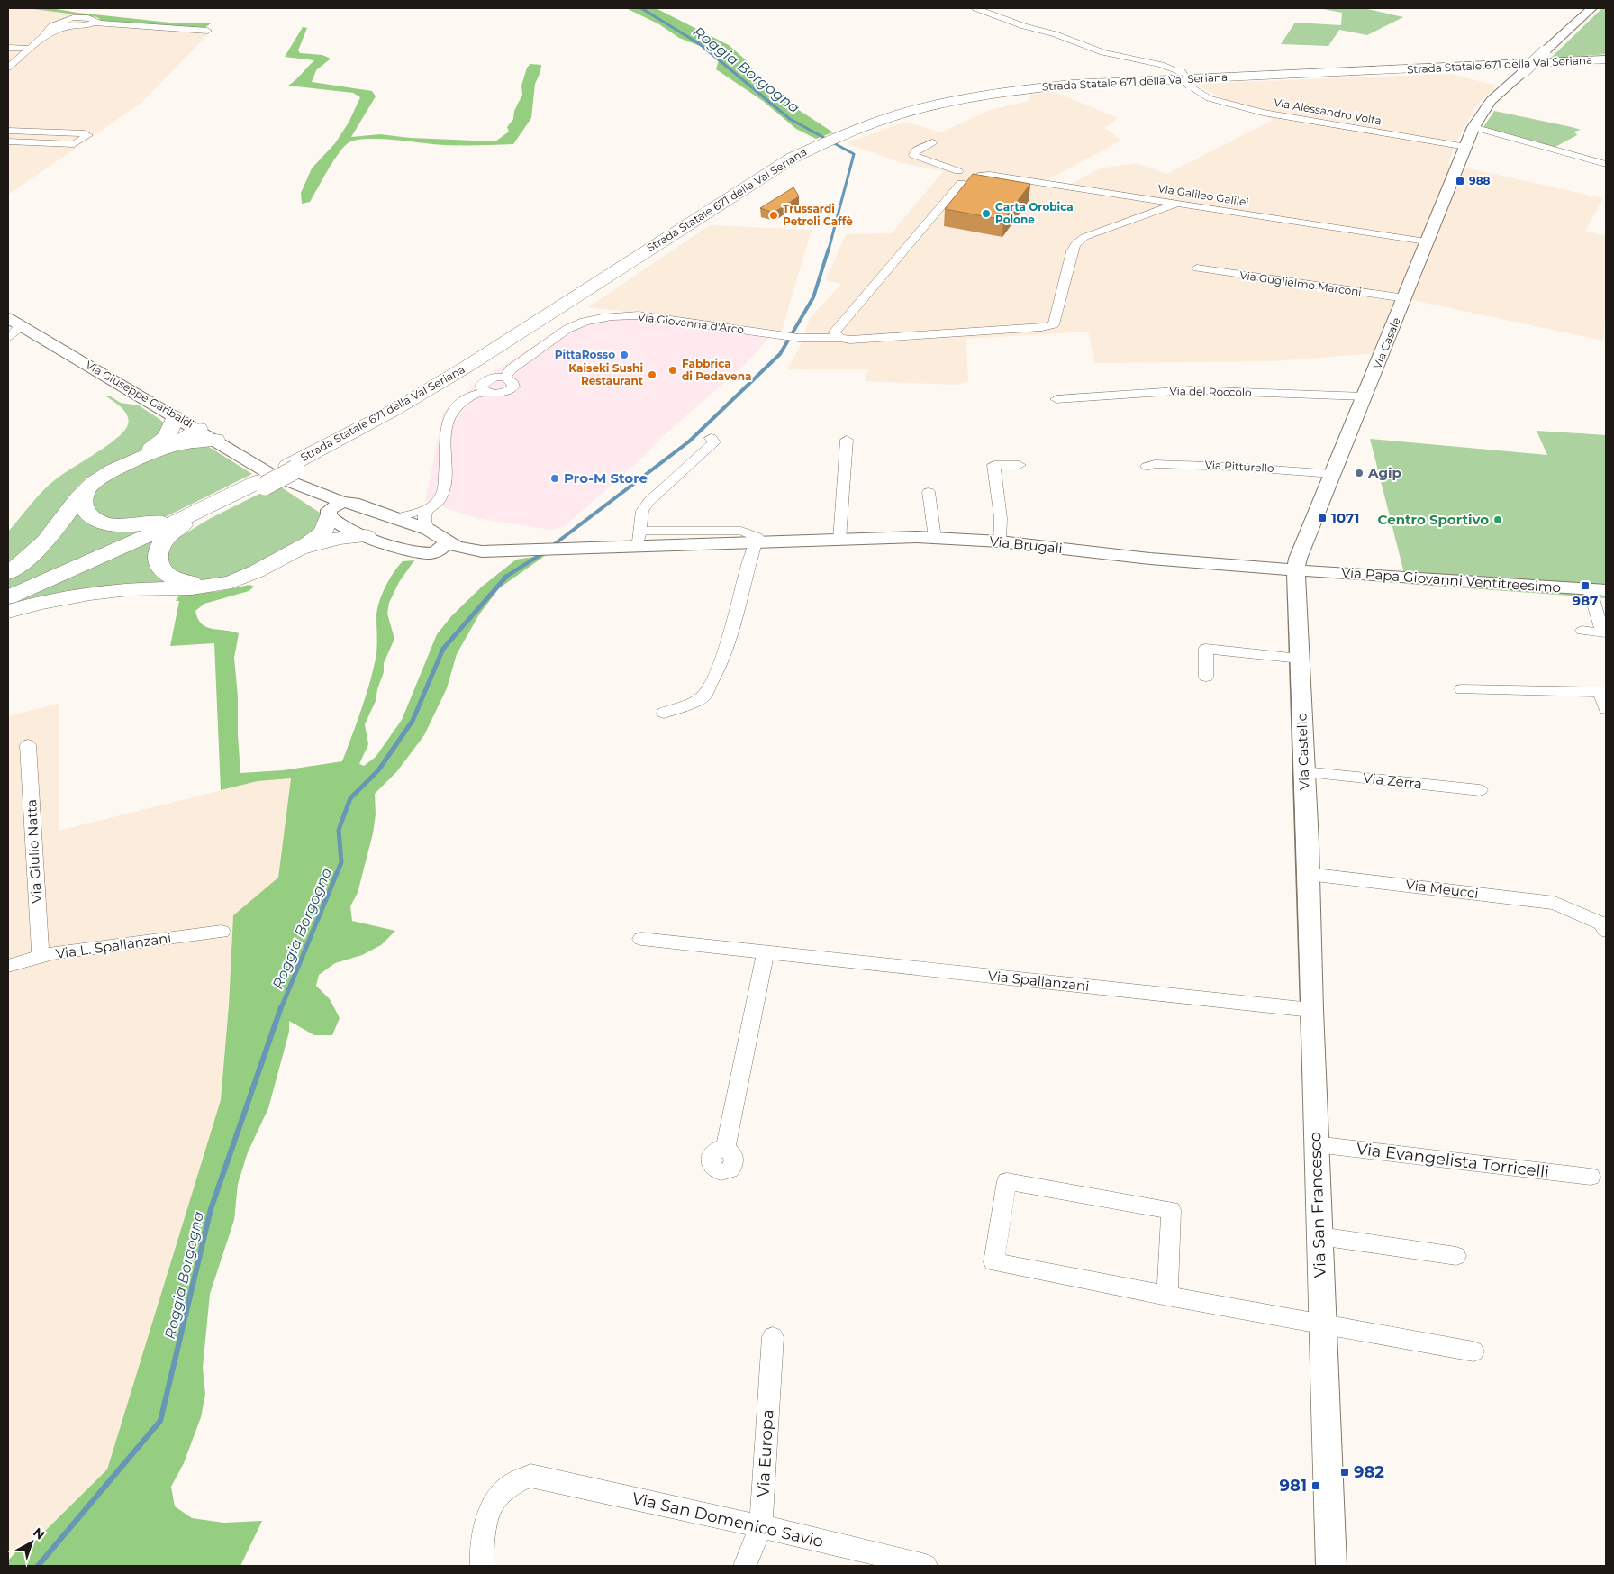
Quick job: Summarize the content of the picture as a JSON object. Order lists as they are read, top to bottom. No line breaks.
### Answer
{"streets":{"highway":["Strada Statale 671 della Val Seriana"],"street":["Via Alessandro Volta","Via Galileo Galilei","Via Guglielmo Marconi","Via Giovanna d'Arco","Via Casale","Via del Roccolo","Via Giuseppe Garibaldi","Via Pitturello","Via Brugali","Via Papa Giovanni Ventitreesimo","Via Castello","Via Zerra","Via Giulio Natta","Via Meucci","Via L. Spallanzani","Via Spallanzani","Via Evangelista Torricelli","Via San Francesco","Via Europa","Via San Domenico Savio"]},"crossings":[["Strada Statale 671 della Val Seriana","Via Giuseppe Garibaldi"],["Via Alessandro Volta","Via Casale"],["Via Galileo Galilei","Via Giovanna d'Arco"],["Via Galileo Galilei","Via Casale"],["Via Guglielmo Marconi","Via Casale"],["Via Casale","Via del Roccolo"],["Via Casale","Via Pitturello"],["Via Casale","Via Brugali"],["Via Casale","Via Papa Giovanni Ventitreesimo"],["Via Casale","Via Castello"],["Via Giuseppe Garibaldi","Via Brugali"],["Via Brugali","Via Papa Giovanni Ventitreesimo"],["Via Brugali","Via Castello"],["Via Papa Giovanni Ventitreesimo","Via Castello"],["Via Castello","Via Zerra"],["Via Castello","Via San Francesco"],["Via Giulio Natta","Via L. Spallanzani"],["Via Meucci","Via San Francesco"],["Via Spallanzani","Via San Francesco"],["Via Evangelista Torricelli","Via San Francesco"],["Via Europa","Via San Domenico Savio"]],"water":["Roggia Borgogna"],"places":{"transit":["988","1071","987","982","981"],"other":["Carta Orobica Polone","Trussardi Petroli Caffè","PittaRosso","Fabbrica di Pedavena","Kaiseki Sushi Restaurant","Agip","Pro-M Store","Centro Sportivo"]},"north":"top right"}
